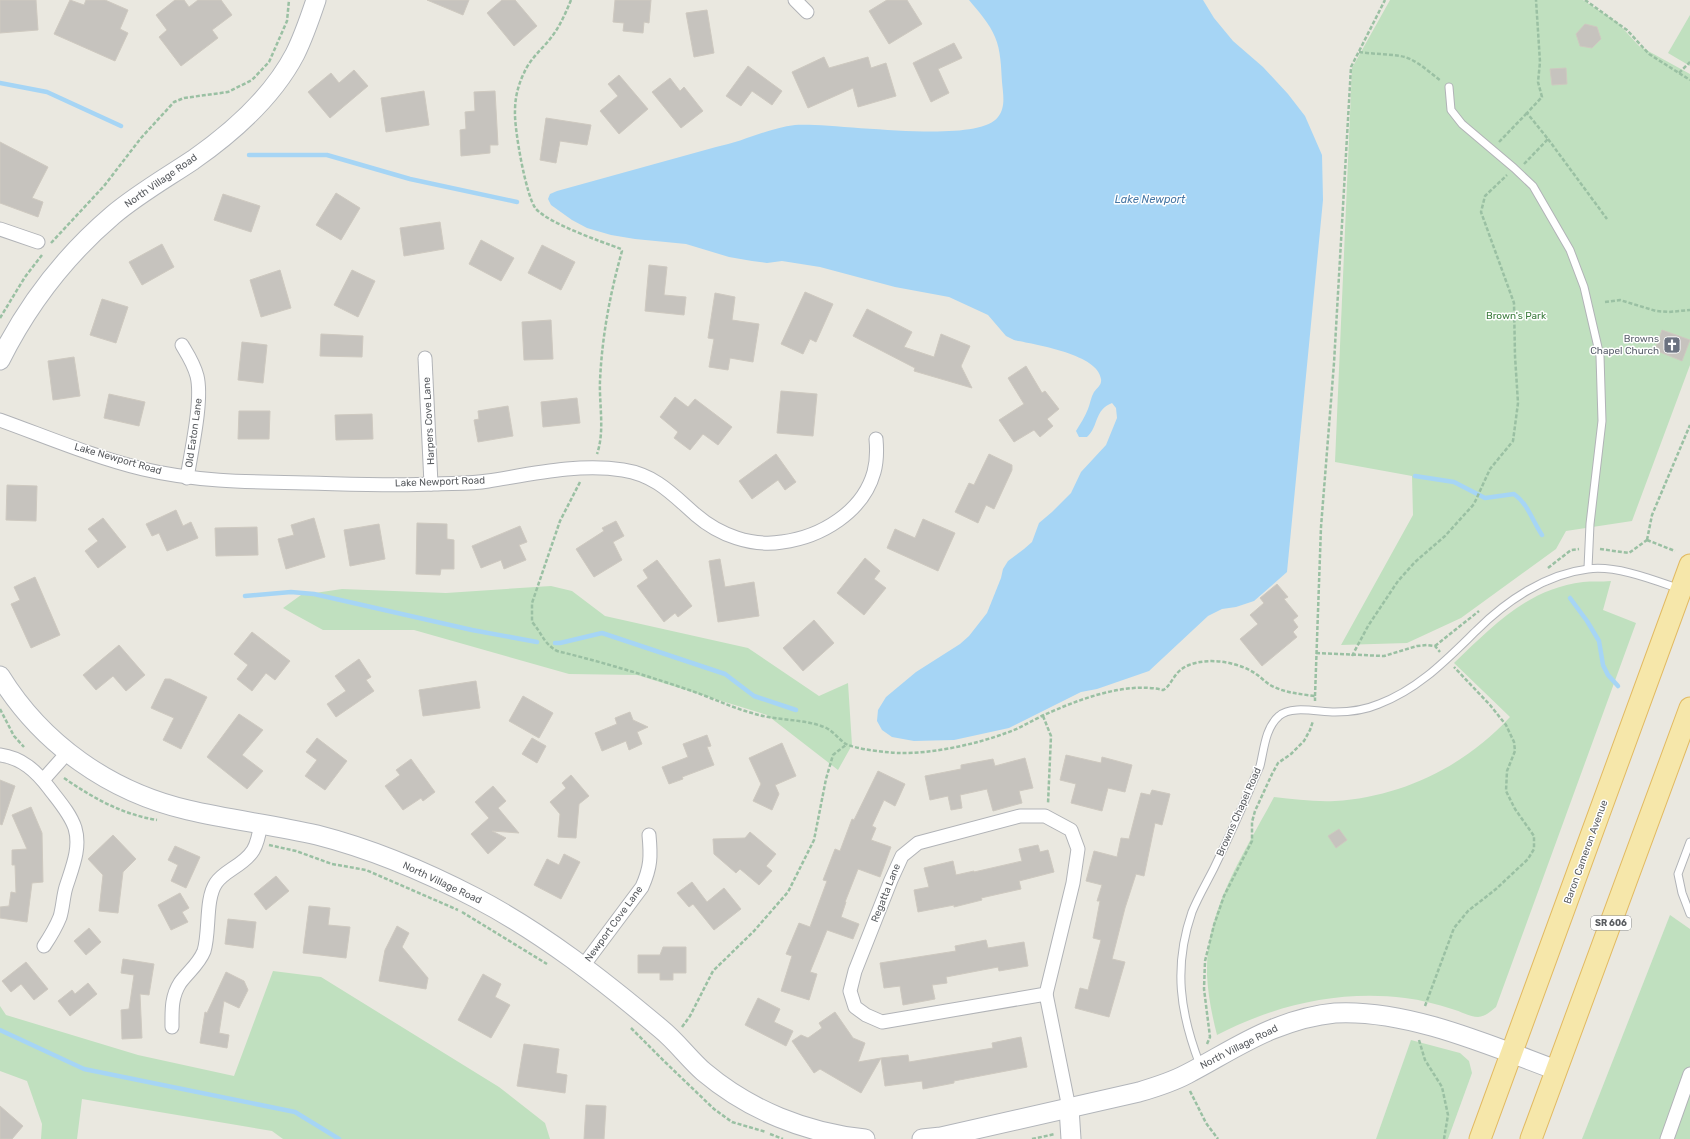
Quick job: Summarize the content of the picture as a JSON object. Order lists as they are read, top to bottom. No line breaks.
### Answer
{"streets":{"main road":["Baron Cameron Avenue","SR 606"],"street":["North Village Road","Harpers Cove Lane","Old Eaton Lane","Lake Newport Road","Regatta Lane","Newport Cove Lane"],"lane":["Browns Chapel Road"]},"crossings":[["North Village Road","Browns Chapel Road"],["North Village Road","Baron Cameron Avenue"],["North Village Road","Regatta Lane"],["North Village Road","SR 606"],["North Village Road","Newport Cove Lane"],["Harpers Cove Lane","Lake Newport Road"],["Old Eaton Lane","Lake Newport Road"],["Browns Chapel Road","Baron Cameron Avenue"]],"water":["Lake Newport"],"parks":["Brown's Park"],"places":{"church":["Browns Chapel Church"]}}
